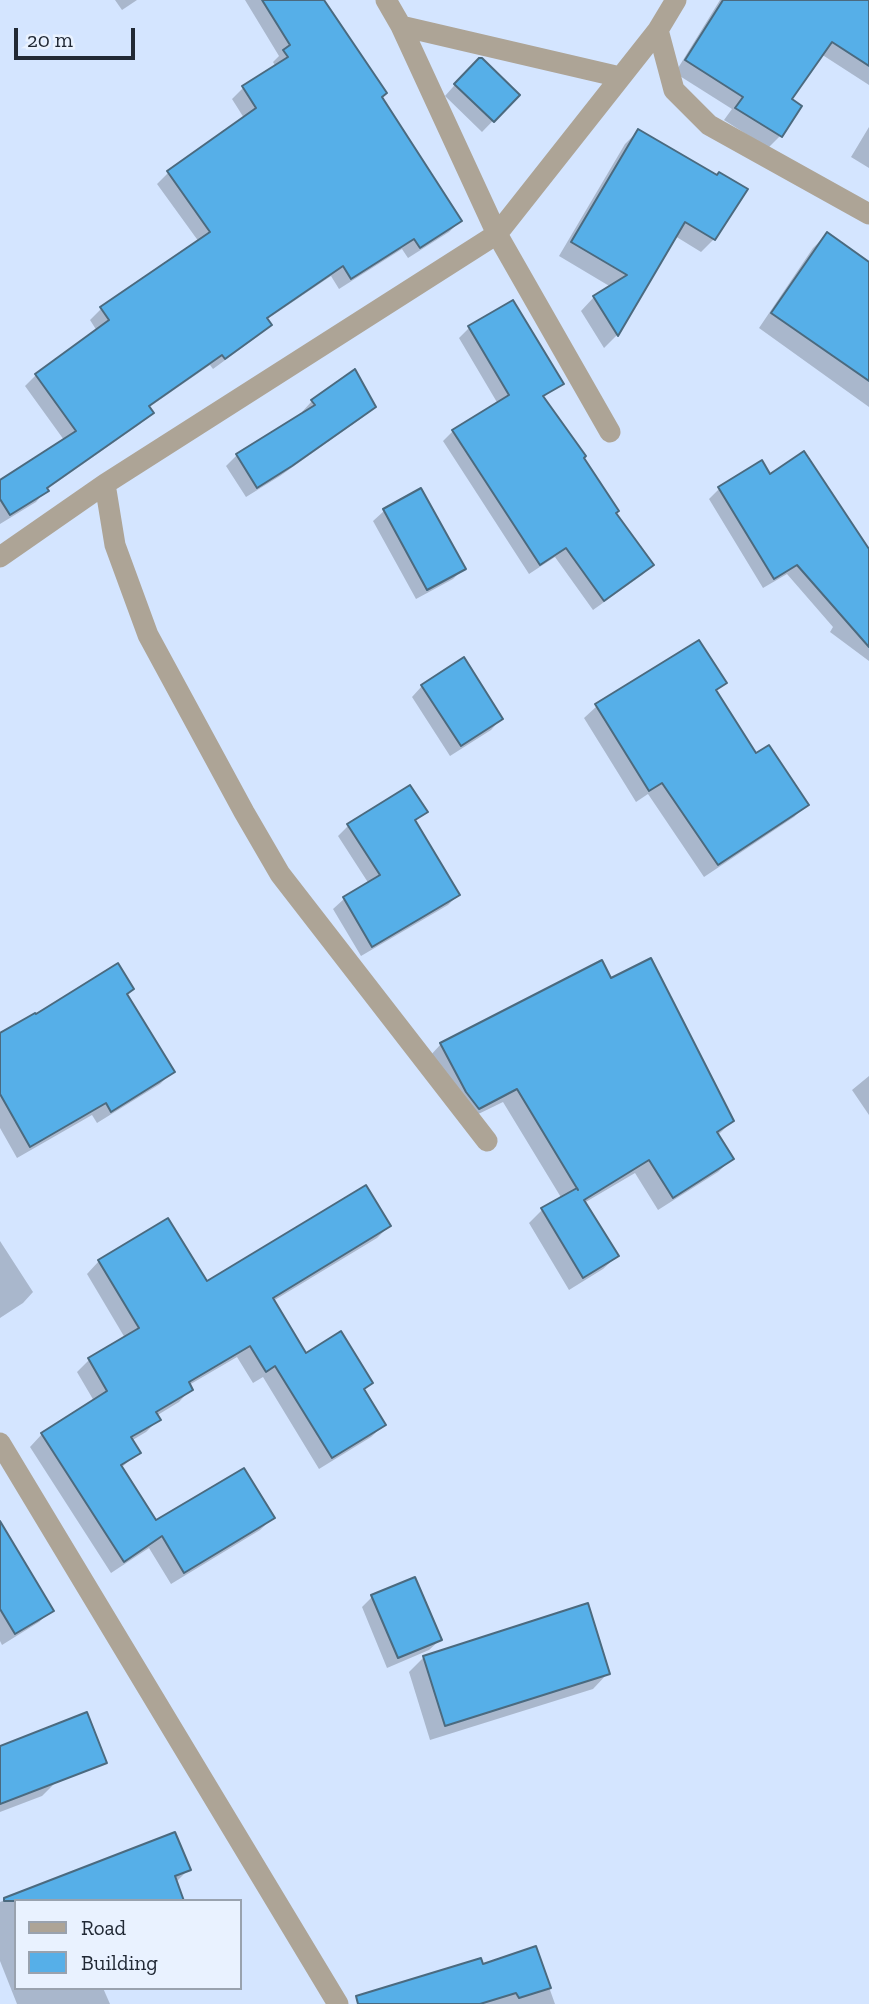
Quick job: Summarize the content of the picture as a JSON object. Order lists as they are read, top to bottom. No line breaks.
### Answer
{"legend":["Road","Building"],"scale_bar":"20 m"}
